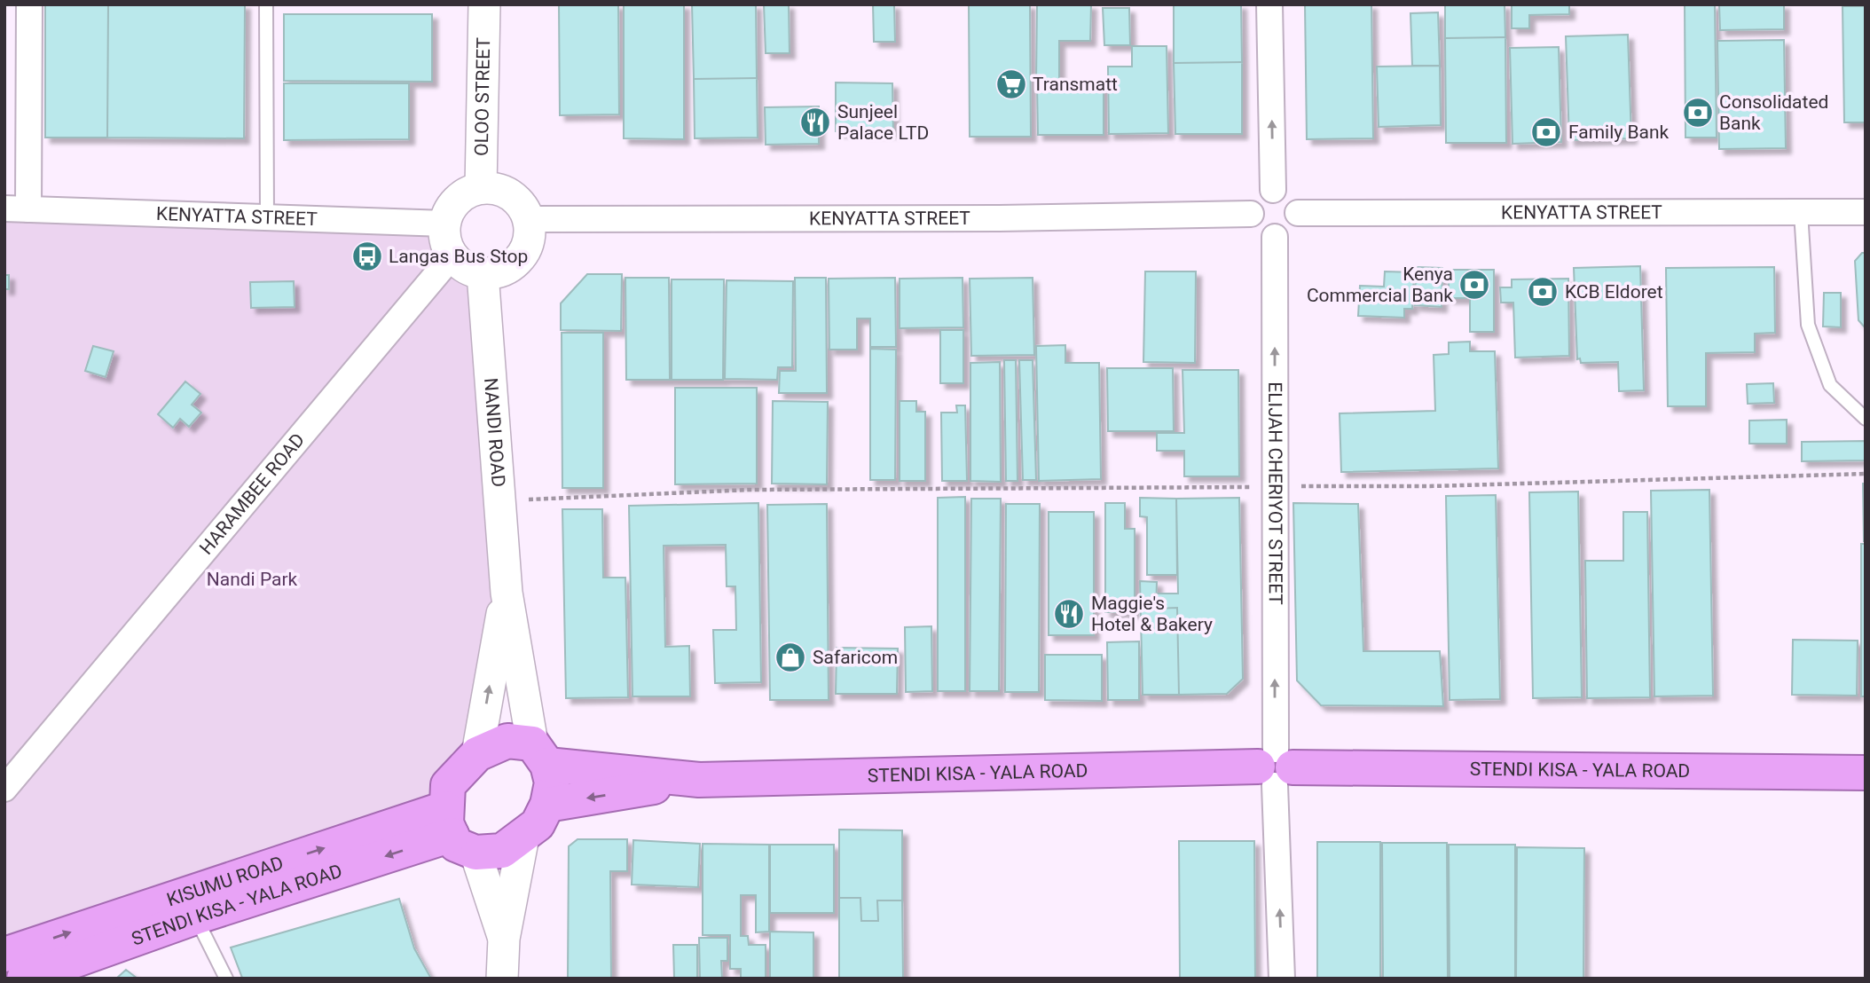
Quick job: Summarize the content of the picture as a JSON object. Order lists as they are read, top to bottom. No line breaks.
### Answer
{"streets":{"highway":["STENDI KISA - YALA ROAD","KISUMU ROAD"],"street":["OLOO STREET","KENYATTA STREET","NANDI ROAD","HARAMBEE ROAD","ELIJAH CHERIYOT STREET"]},"crossings":[["OLOO STREET","KENYATTA STREET"],["OLOO STREET","NANDI ROAD"],["OLOO STREET","HARAMBEE ROAD"],["KENYATTA STREET","NANDI ROAD"],["KENYATTA STREET","HARAMBEE ROAD"],["KENYATTA STREET","ELIJAH CHERIYOT STREET"],["NANDI ROAD","HARAMBEE ROAD"],["NANDI ROAD","STENDI KISA - YALA ROAD"],["ELIJAH CHERIYOT STREET","STENDI KISA - YALA ROAD"],["STENDI KISA - YALA ROAD","KISUMU ROAD"]],"one_way":["ELIJAH CHERIYOT STREET","KISUMU ROAD"],"parks":["Nandi Park"],"places":{"supermarket":["Transmatt"],"bank":["Consolidated Bank","Family Bank","Kenya Commercial Bank","KCB Eldoret"],"restaurant":["Sunjeel Palace LTD","Maggie's Hotel & Bakery"],"bus stop":["Langas Bus Stop"],"shop":["Safaricom"]}}
